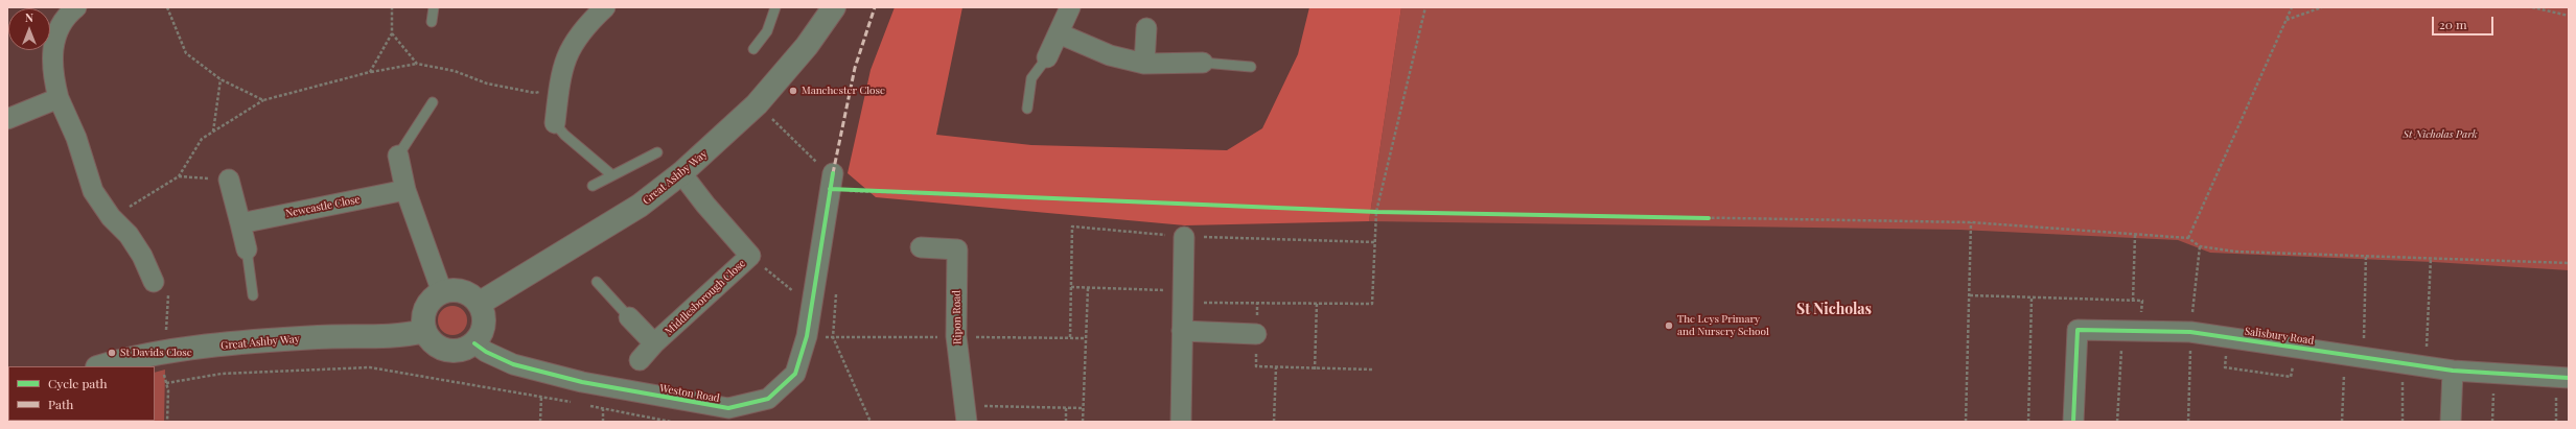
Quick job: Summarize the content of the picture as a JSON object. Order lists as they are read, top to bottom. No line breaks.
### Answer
{"streets":{"street":["Great Ashby Way","Newcastle Close","Middlesborough Close","Ripon Road","Salisbury Road","Weston Road"]},"crossings":[["Great Ashby Way","Middlesborough Close"],["Great Ashby Way","Weston Road"]],"districts":["St Nicholas"],"parks":["St Nicholas Park"],"places":["Manchester Close","The Leys Primary and Nursery School","St Davids Close"],"legend":["Cycle path","Path"],"scale_bar":"20 m","north":"top"}
